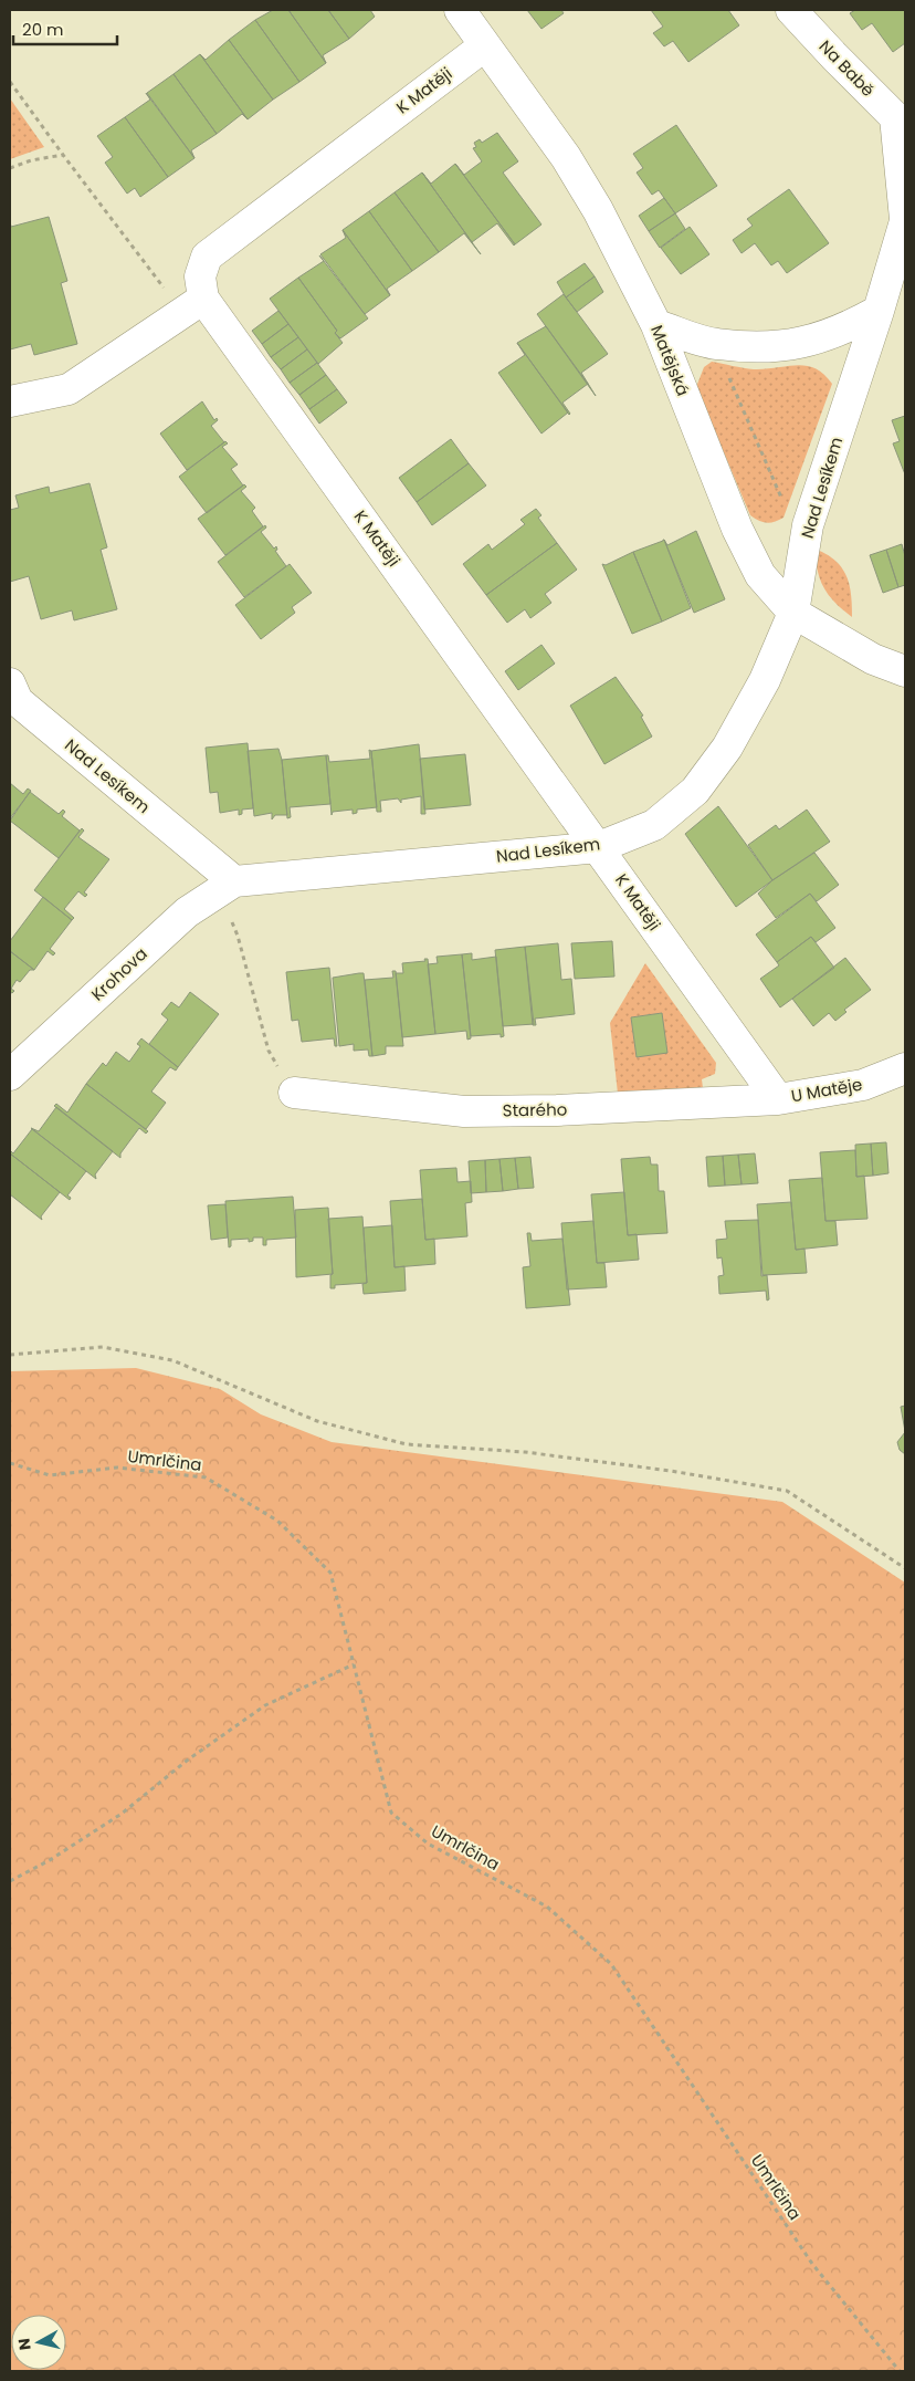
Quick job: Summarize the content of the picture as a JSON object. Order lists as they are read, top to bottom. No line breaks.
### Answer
{"streets":{"street":["Na Babě","K Matěji","Matějská","Nad Lesíkem","Krohova","U Matěje","Starého"],"path":["Umrlčina"]},"crossings":[["K Matěji","Matějská"],["K Matěji","Nad Lesíkem"],["K Matěji","U Matěje"],["K Matěji","Starého"],["Matějská","Nad Lesíkem"],["Nad Lesíkem","Krohova"],["U Matěje","Starého"]],"scale_bar":"20 m","north":"left"}
